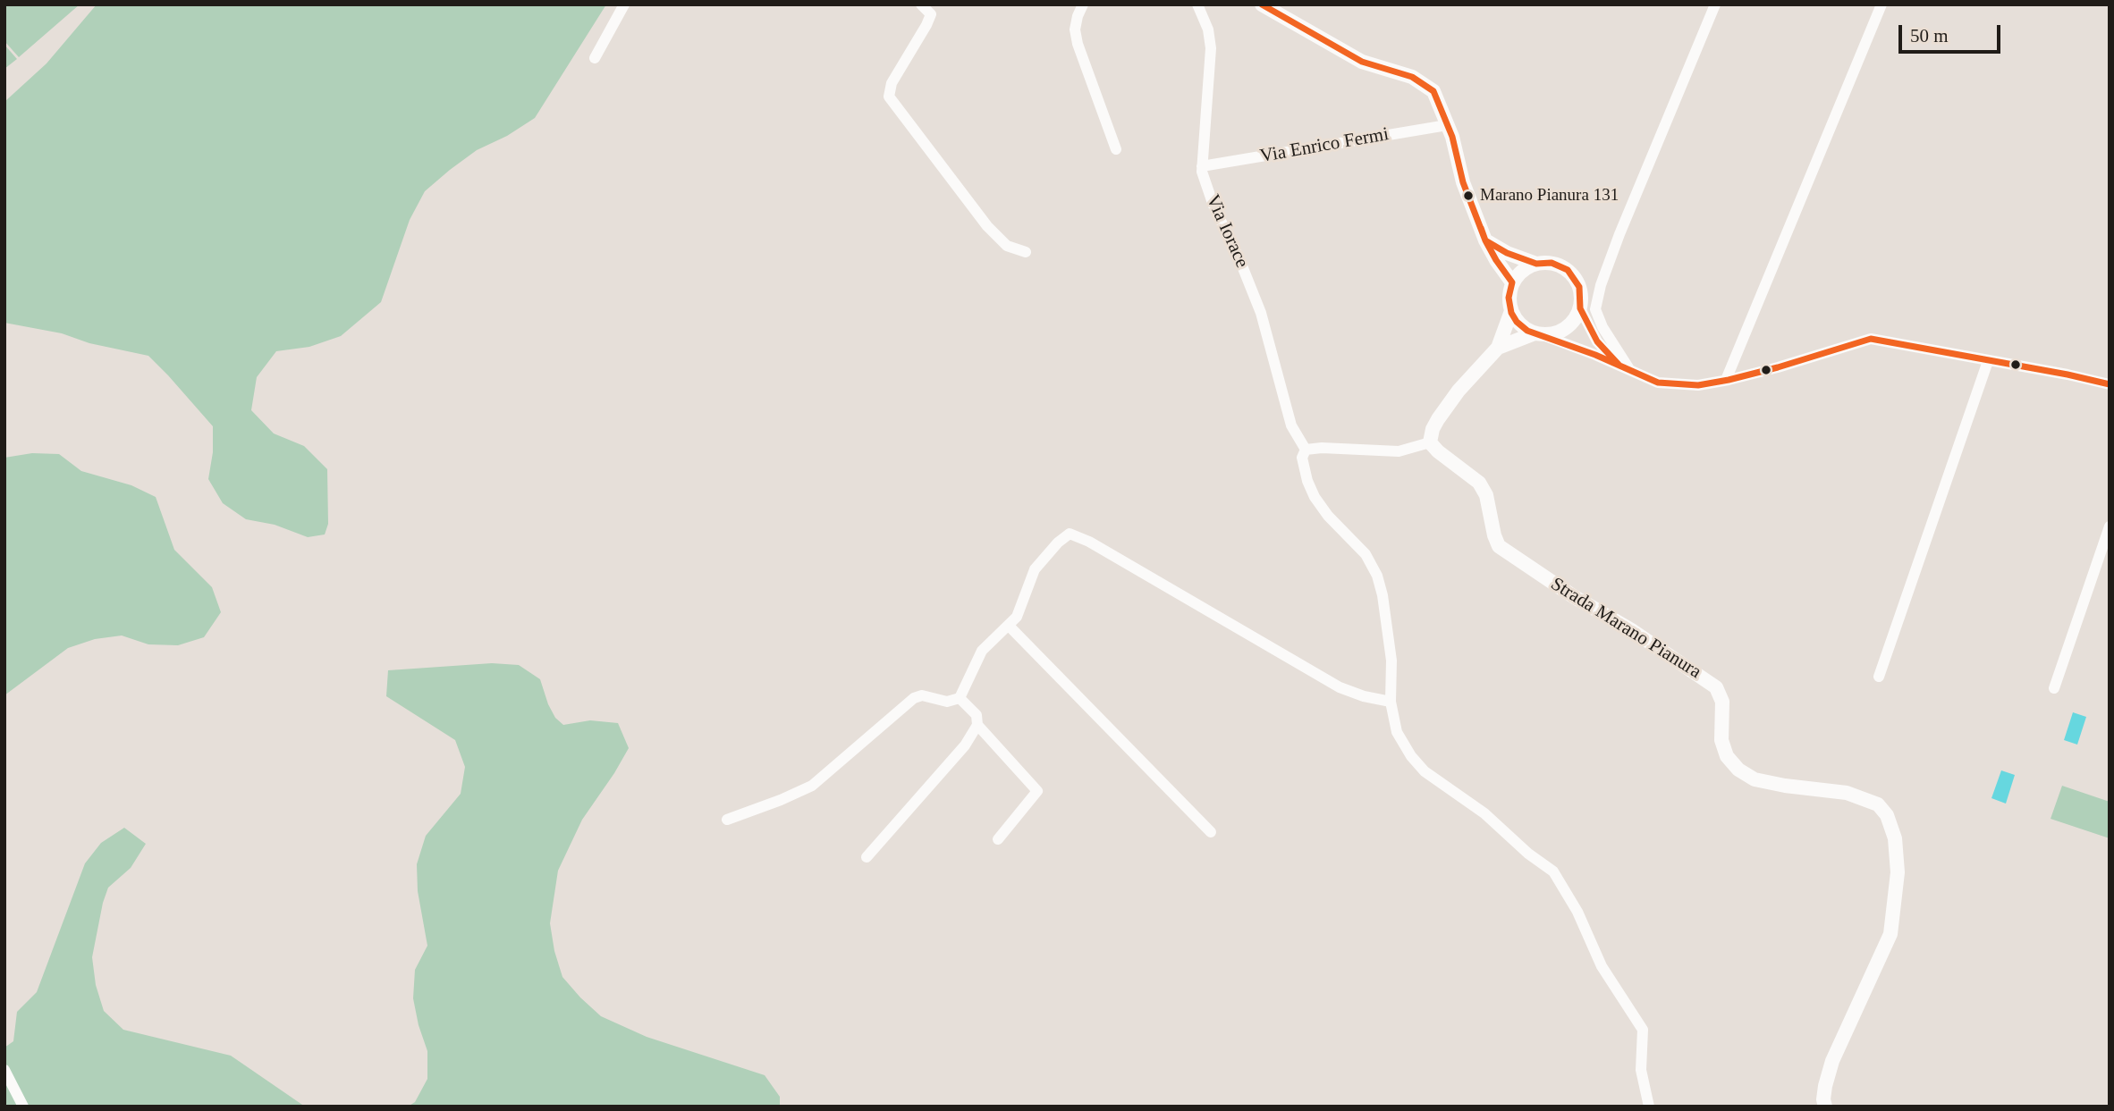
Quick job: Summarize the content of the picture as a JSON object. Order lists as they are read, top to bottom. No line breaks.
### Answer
{"streets":{"street":["Via Enrico Fermi","Via Iorace","Strada Marano Pianura"]},"crossings":[["Via Enrico Fermi","Via Iorace"]],"places":["Marano Pianura 131"],"scale_bar":"50 m"}
